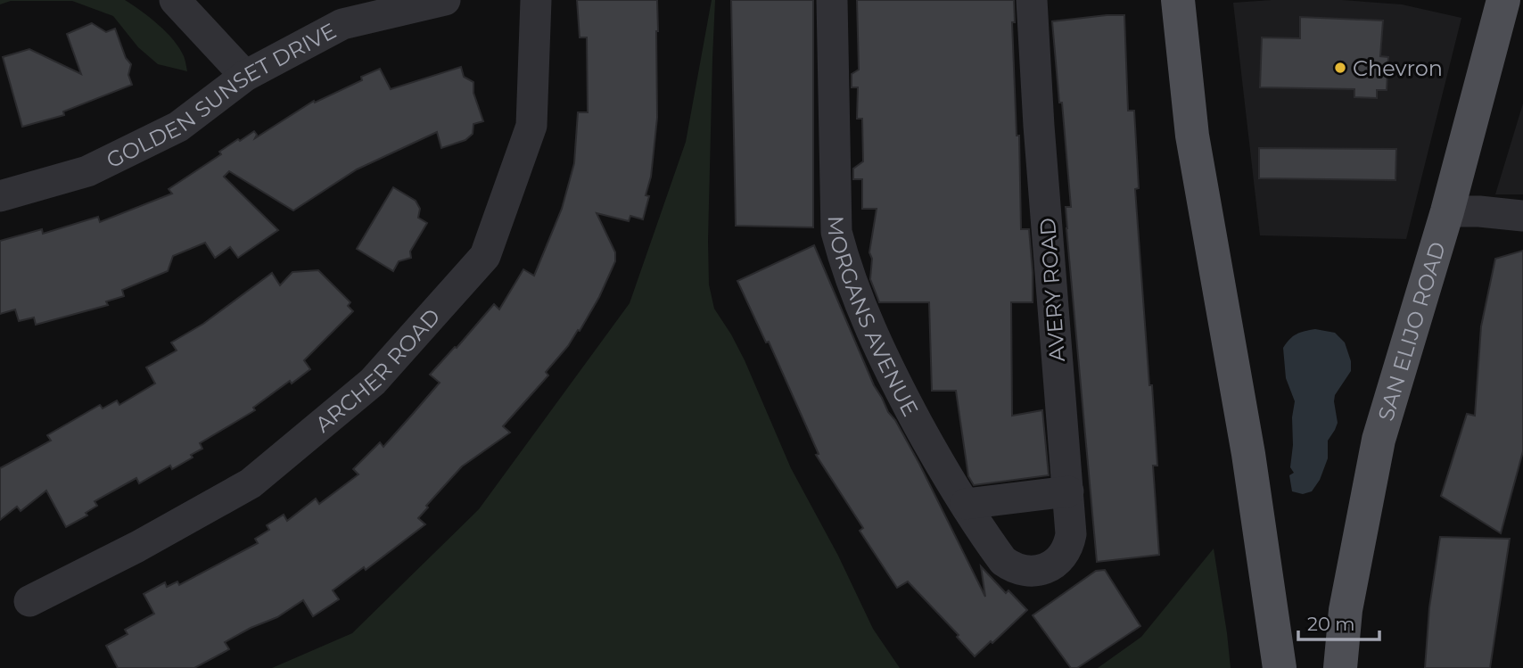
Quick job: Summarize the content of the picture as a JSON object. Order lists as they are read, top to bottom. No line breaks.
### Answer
{"streets":{"main road":["SAN ELIJO ROAD"],"street":["GOLDEN SUNSET DRIVE","AVERY ROAD","MORGANS AVENUE","ARCHER ROAD"]},"crossings":[["AVERY ROAD","MORGANS AVENUE"]],"places":["Chevron"],"scale_bar":"20 m"}
